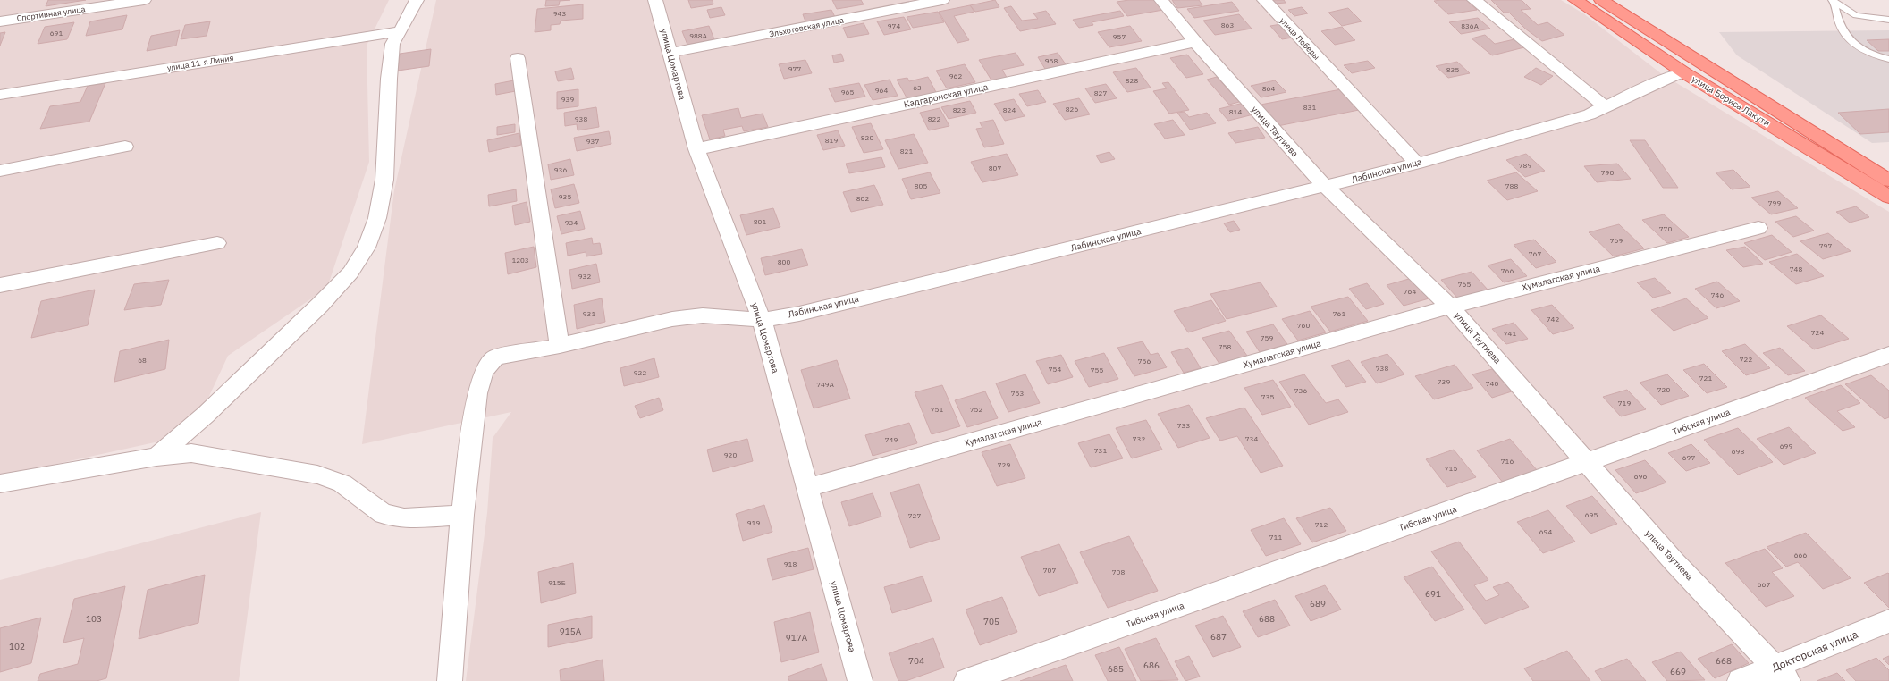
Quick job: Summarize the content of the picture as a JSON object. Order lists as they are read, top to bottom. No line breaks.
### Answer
{"streets":{"main road":["улица Бориса Лакути"],"street":["Спортивная улица","Эльхотовская улица","улица Победы","улица 11-я Линия","улица Цомартова","Кадгаронская улица","улица Таутиева","Лабинская улица","Хумалагская улица","Тибская улица","Докторская улица"]},"crossings":[["Эльхотовская улица","улица Цомартова"],["улица Победы","Лабинская улица"],["улица Цомартова","Кадгаронская улица"],["улица Цомартова","Лабинская улица"],["улица Цомартова","Хумалагская улица"],["Кадгаронская улица","улица Таутиева"],["улица Бориса Лакути","Лабинская улица"],["улица Таутиева","Лабинская улица"],["улица Таутиева","Хумалагская улица"],["улица Таутиева","Тибская улица"],["улица Таутиева","Докторская улица"]],"house_numbers":["943","863","974","836А","691","988А","957","958","977","835","962","828","63","864","964","965","827","939","831","826","823","824","814","938","822","820","819","937","821","789","807","936","790","805","788","935","802","799","801","934","770","769","797","767","1203","800","748","766","932","765","764","746","931","761","742","760","724","741","759","758","722","68","756","738","754","755","922","721","739","740","749А","720","736","753","735","719","751","752","733","732","734","749","699","731","698","920","697","716","729","715","696","695","727","919","712","694","711","666","918","707","708","915Б","667","691","689","103","688","705","915А","687","917А","102","704","668","686","685","669"]}
